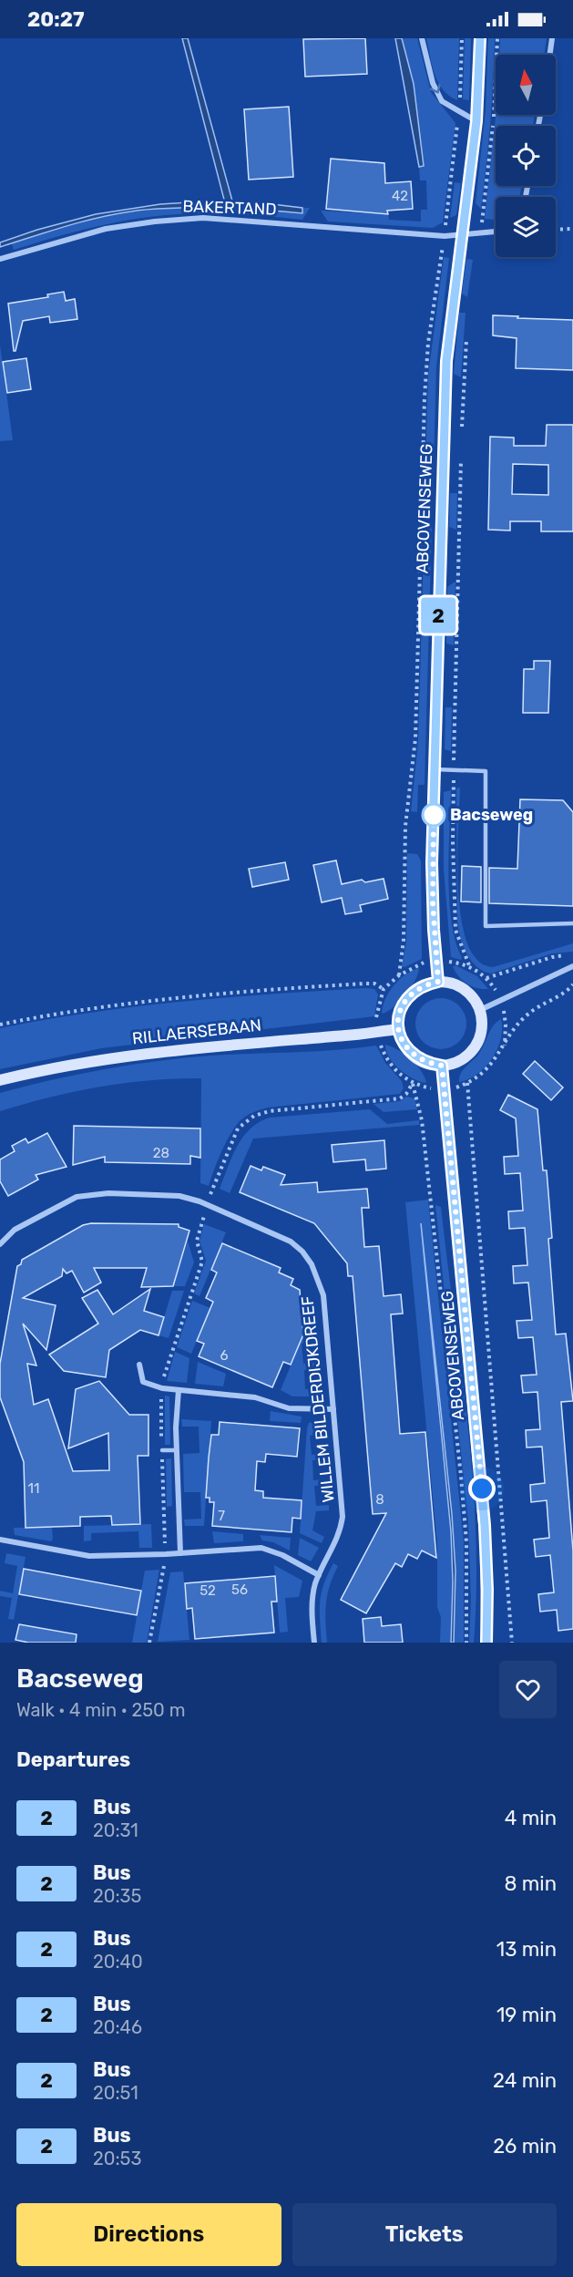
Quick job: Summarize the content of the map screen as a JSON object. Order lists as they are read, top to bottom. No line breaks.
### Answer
{"streets":{"street":["BAKERTAND","ABCOVENSEWEG","RILLAERSEBAAN","WILLEM BILDERDIJKDREEF"]},"crossings":[["BAKERTAND","ABCOVENSEWEG"],["ABCOVENSEWEG","RILLAERSEBAAN"],["ABCOVENSEWEG","WILLEM BILDERDIJKDREEF"]],"places":["Bacseweg"],"lines":["bus line 2"],"house_numbers":["42","28","6","11","8","7","56","52"],"north":"top","page":{"status":"20:27","on_map":"2","heading":[["Bacseweg","Walk · 4 min · 250 m"],"Departures"],"list":[{"mark":"2","name":"Bus","note":"20:31","value":"4 min"},{"mark":"2","name":"Bus","note":"20:35","value":"8 min"},{"mark":"2","name":"Bus","note":"20:40","value":"13 min"},{"mark":"2","name":"Bus","note":"20:46","value":"19 min"},{"mark":"2","name":"Bus","note":"20:51","value":"24 min"},{"mark":"2","name":"Bus","note":"20:53","value":"26 min"}],"buttons":["Directions","Tickets"]}}
